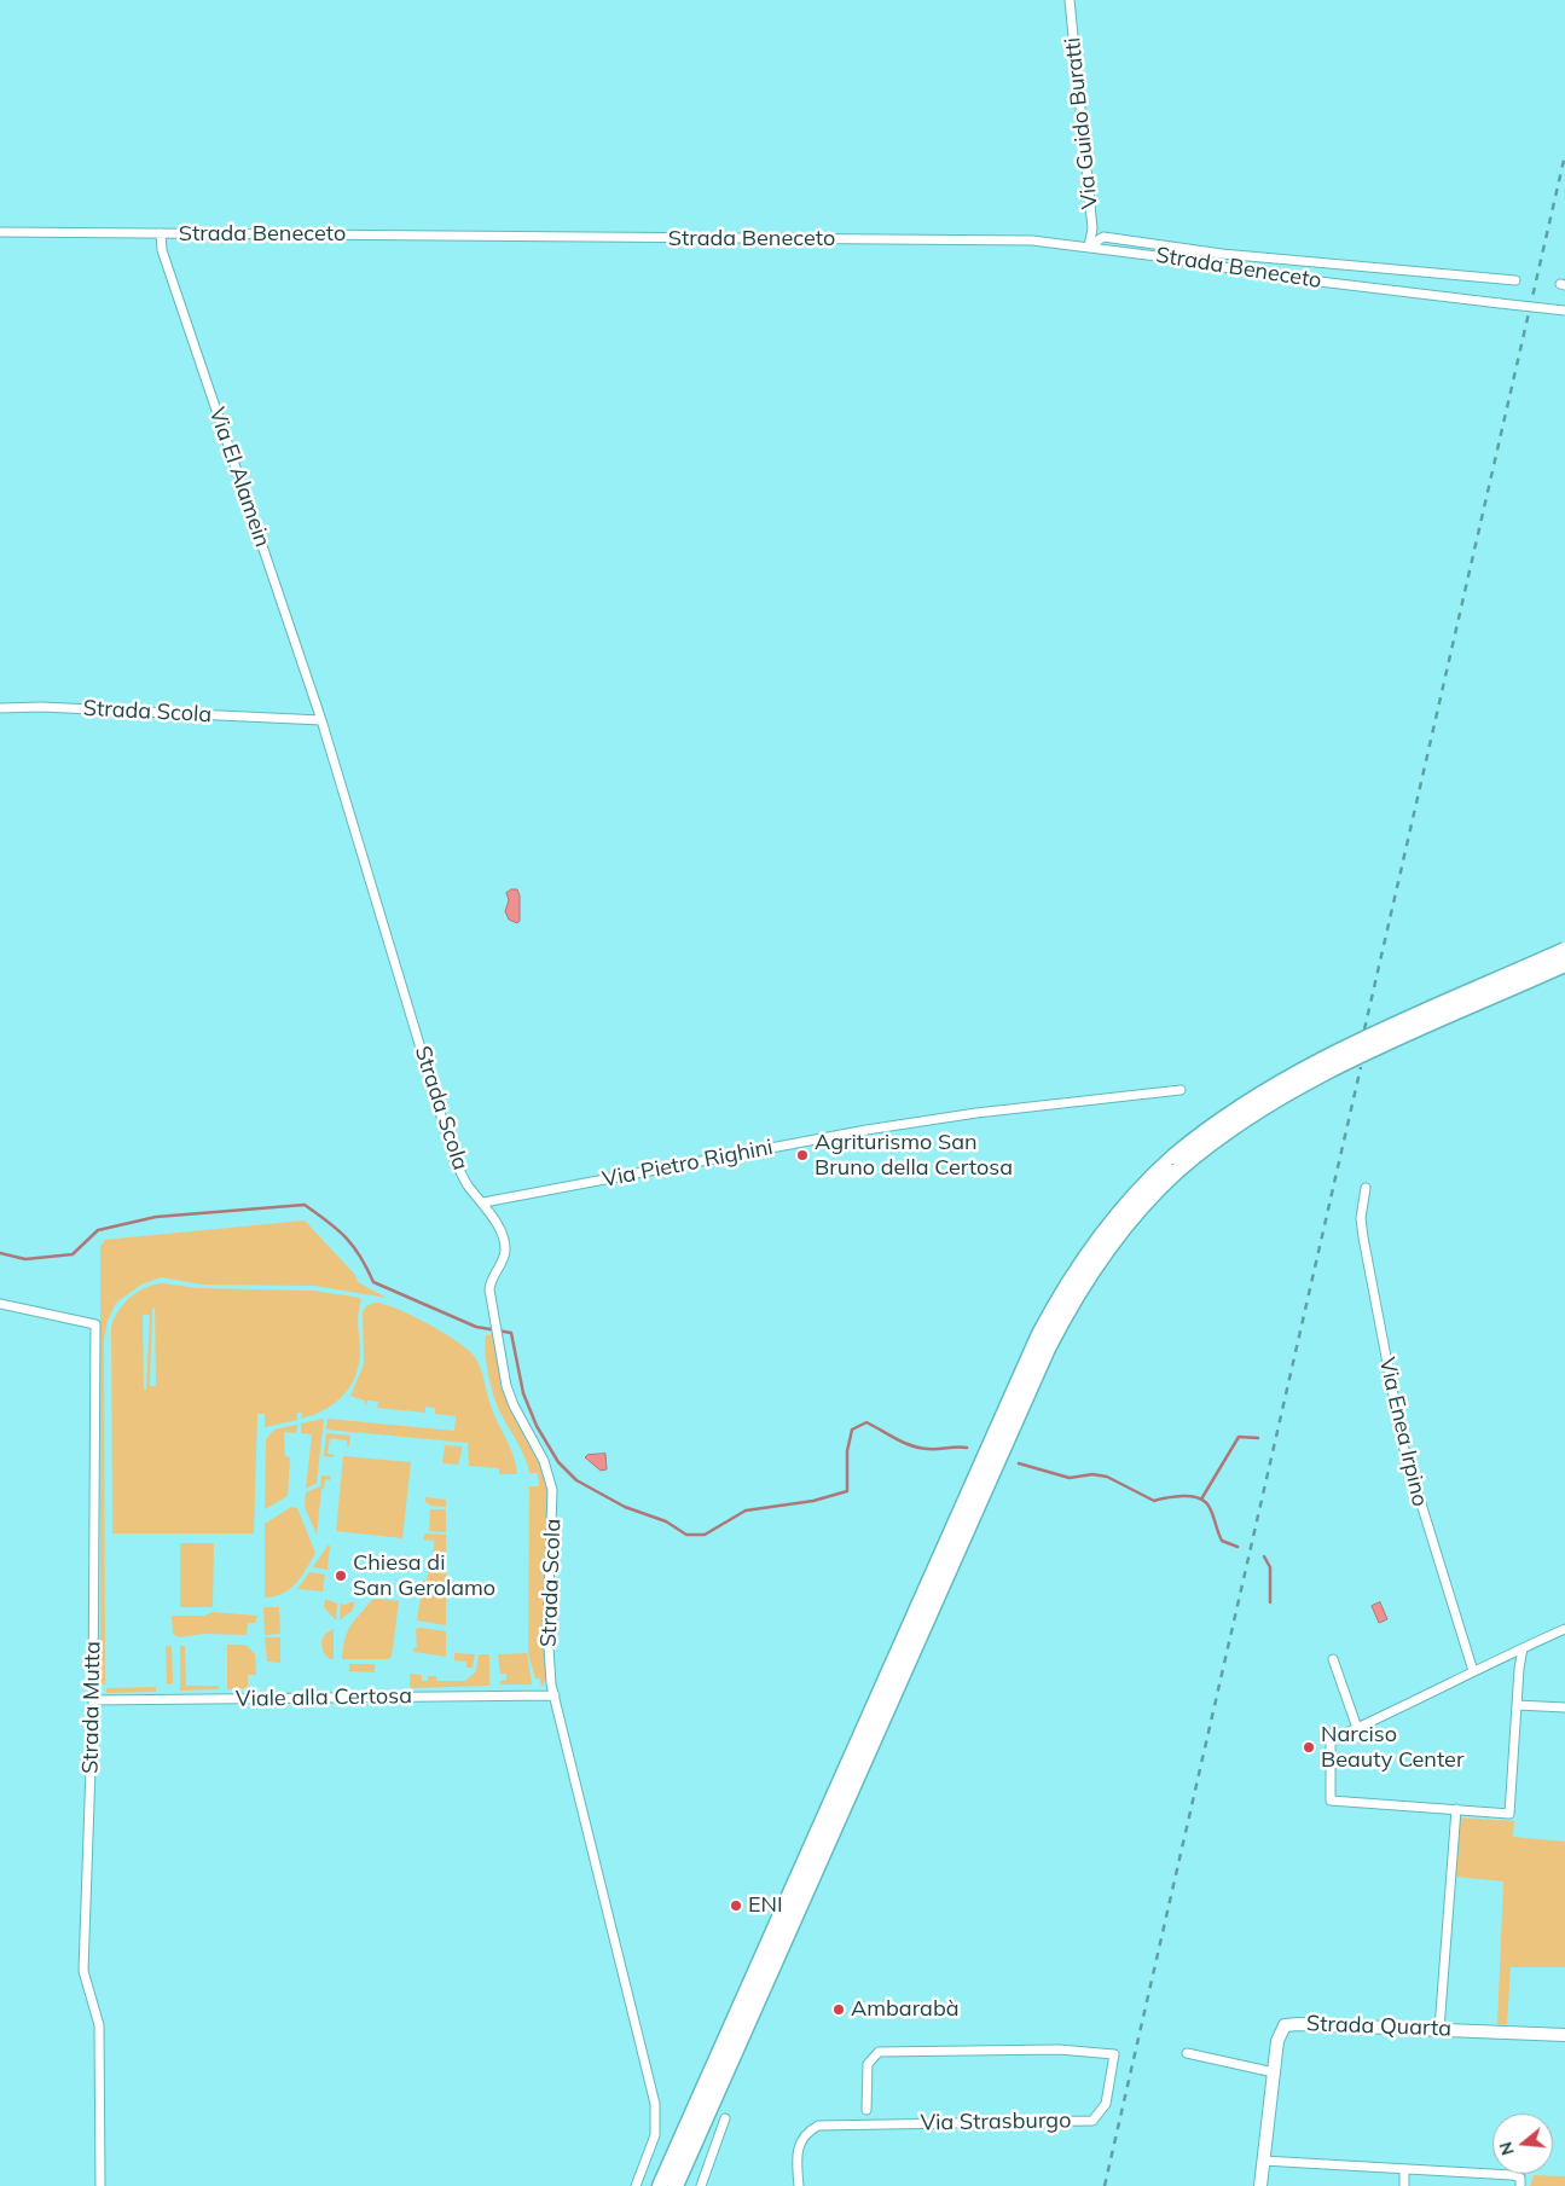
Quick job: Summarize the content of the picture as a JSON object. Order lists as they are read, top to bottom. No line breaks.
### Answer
{"streets":{"street":["Via Guido Buratti","Strada Beneceto","Via El Alamein","Strada Scola","Via Pietro Righini","Via Enea Irpino","Viale alla Certosa","Strada Mutta","Strada Quarta","Via Strasburgo"]},"crossings":[["Via Guido Buratti","Strada Beneceto"],["Strada Beneceto","Via El Alamein"],["Via El Alamein","Strada Scola"],["Strada Scola","Via Pietro Righini"],["Strada Scola","Viale alla Certosa"],["Viale alla Certosa","Strada Mutta"]],"places":["Agriturismo San Bruno della Certosa","Chiesa di San Gerolamo","Narciso Beauty Center","ENI","Ambarabà"],"north":"left"}
